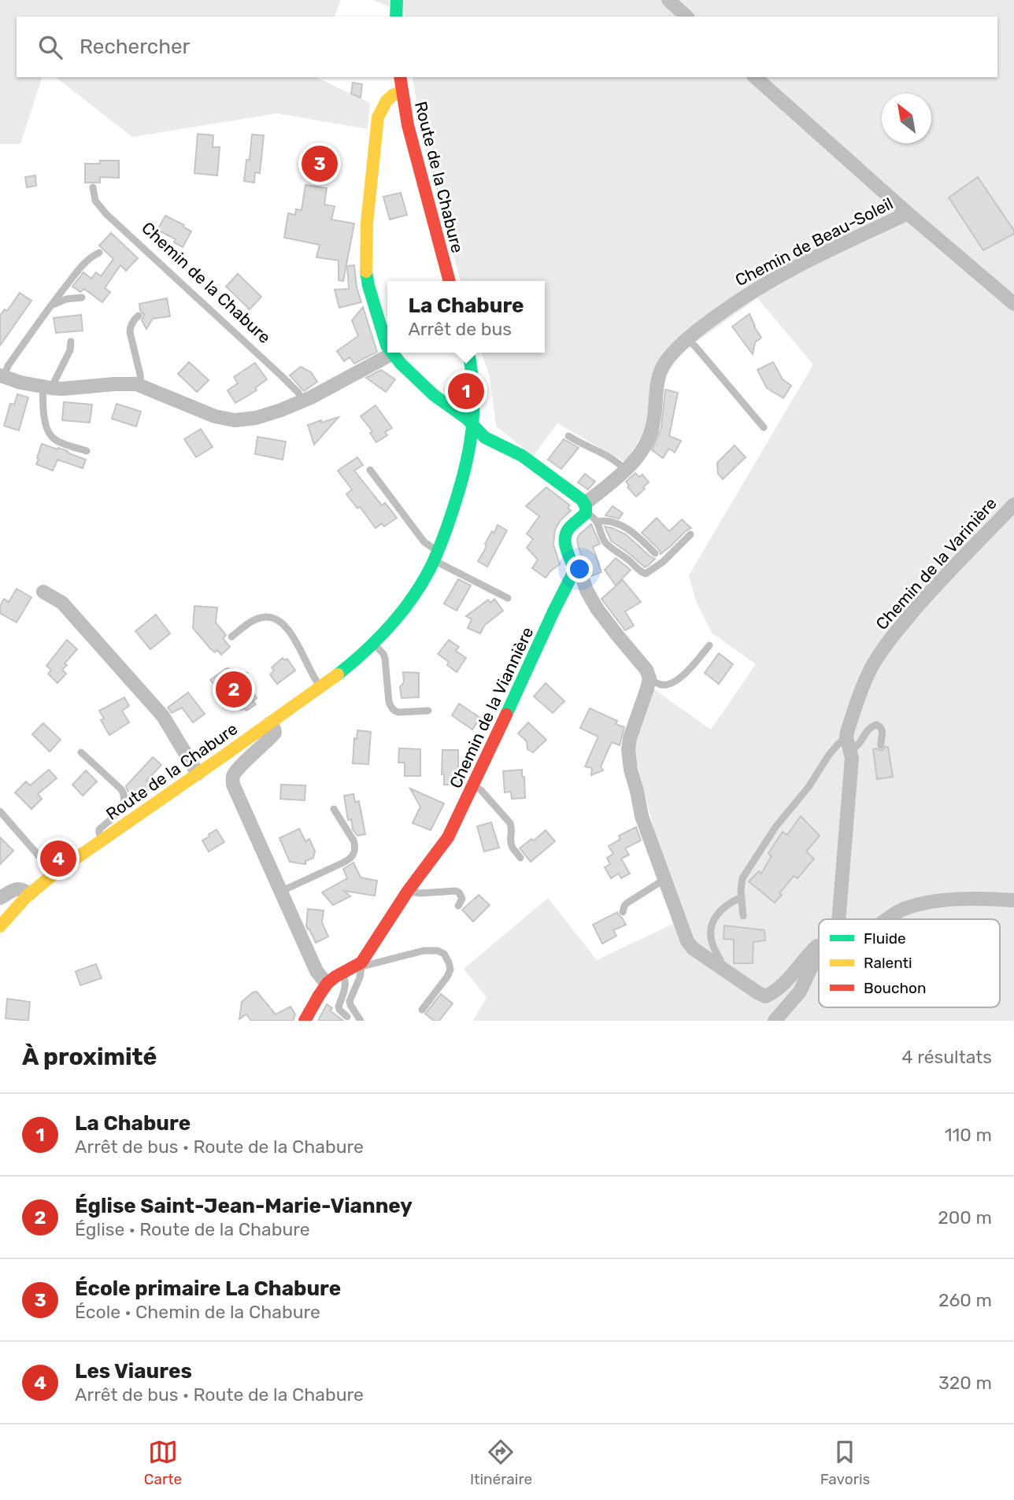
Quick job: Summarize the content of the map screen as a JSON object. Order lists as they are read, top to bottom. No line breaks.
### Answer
{"streets":{"street":["Route de la Chabure","Chemin de Beau-Soleil","Chemin de la Varinière","Chemin de la Viannière"],"lane":["Chemin de la Chabure"]},"legend":["Fluide","Ralenti","Bouchon"],"north":"top left","page":{"search":"Rechercher","pins":["3","1","2","4"],"popup":["La Chabure","Arrêt de bus"],"heading":["À proximité","4 résultats"],"list":[{"mark":"1","name":"La Chabure","note":"Arrêt de bus · Route de la Chabure","value":"110 m"},{"mark":"2","name":"Église Saint-Jean-Marie-Vianney","note":"Église · Route de la Chabure","value":"200 m"},{"mark":"3","name":"École primaire La Chabure","note":"École · Chemin de la Chabure","value":"260 m"},{"mark":"4","name":"Les Viaures","note":"Arrêt de bus · Route de la Chabure","value":"320 m"}],"nav":["Carte","Itinéraire","Favoris"]}}
